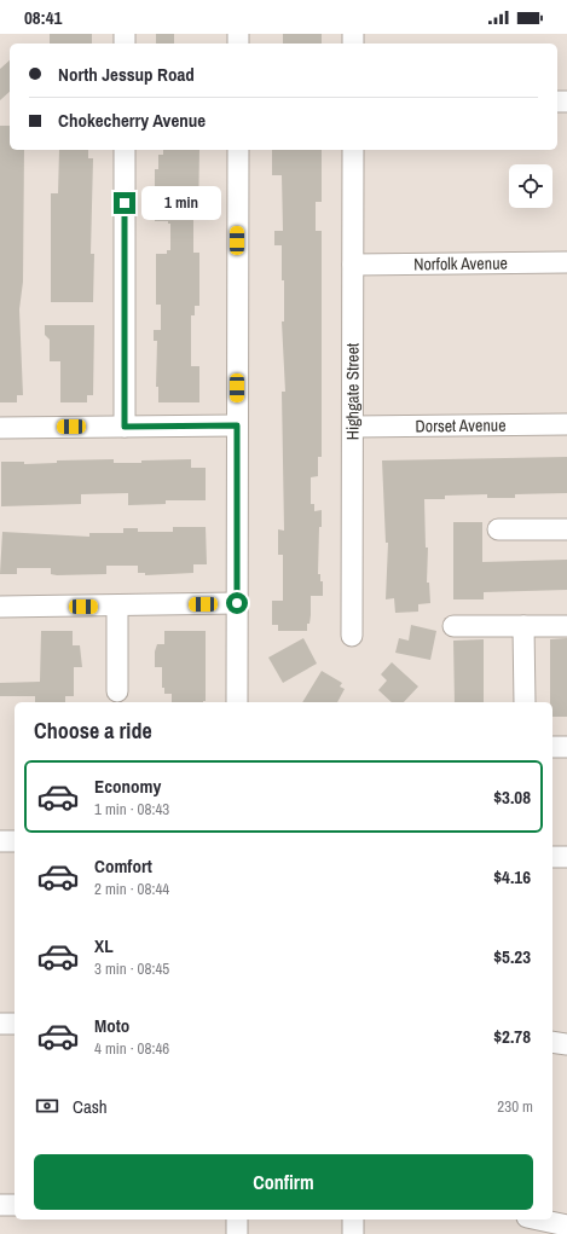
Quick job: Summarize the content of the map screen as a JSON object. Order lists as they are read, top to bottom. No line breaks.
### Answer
{"streets":{"street":["Norfolk Avenue","Highgate Street","Dorset Avenue"]},"crossings":[["Norfolk Avenue","Highgate Street"],["Highgate Street","Dorset Avenue"]],"page":{"status":"08:41","banner":["North Jessup Road","Chokecherry Avenue"],"bubble":"1 min","heading":"Choose a ride","list":[{"name":"Economy","note":"1 min · 08:43","value":"$3.08"},{"name":"Comfort","note":"2 min · 08:44","value":"$4.16"},{"name":"XL","note":"3 min · 08:45","value":"$5.23"},{"name":"Moto","note":"4 min · 08:46","value":"$2.78"}],"pay":["Cash","230 m"],"buttons":"Confirm"}}
